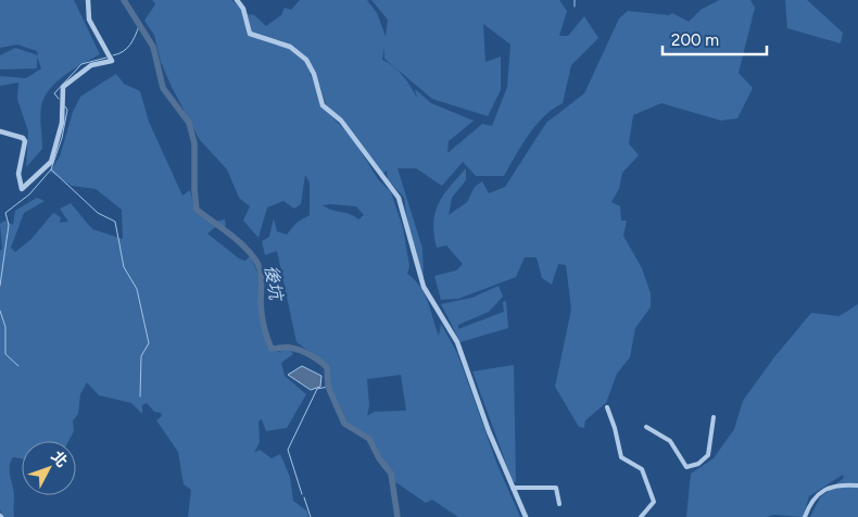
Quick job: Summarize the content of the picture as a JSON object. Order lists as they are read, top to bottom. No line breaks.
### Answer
{"water":["後坑"],"scale_bar":"200 m","north":"top right"}
